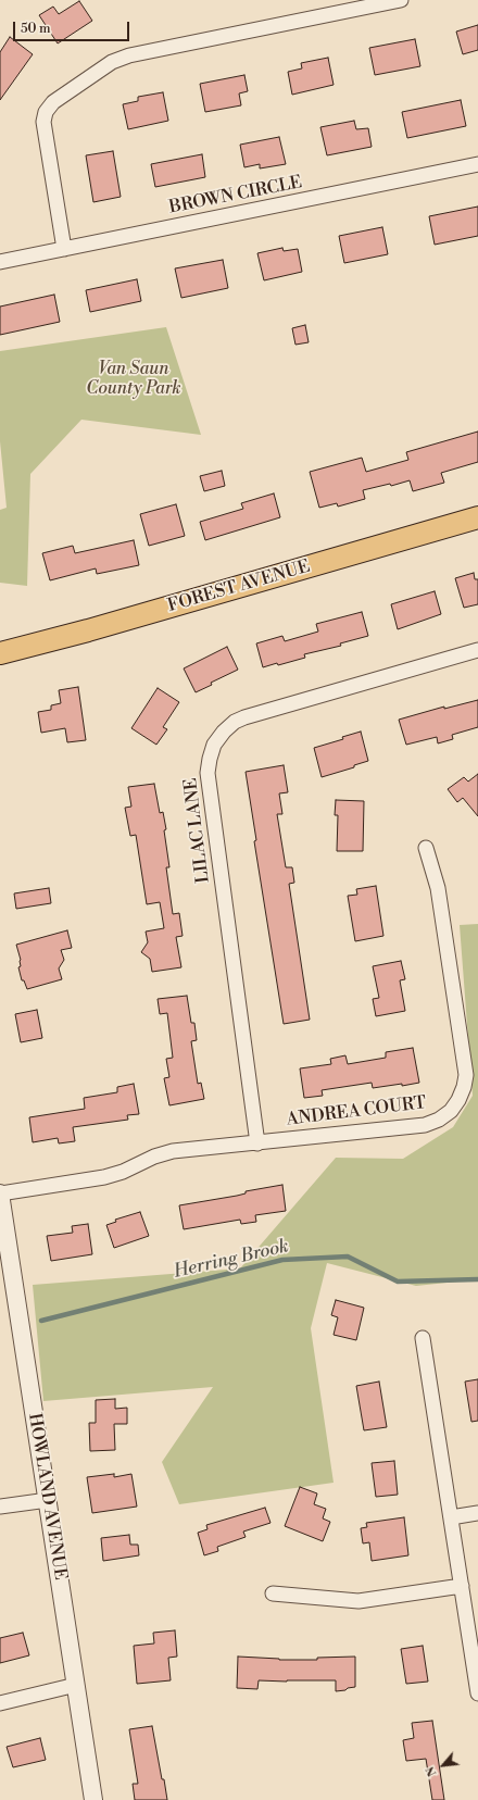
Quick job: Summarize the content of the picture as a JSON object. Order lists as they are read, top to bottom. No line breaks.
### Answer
{"streets":{"main road":["FOREST AVENUE"],"street":["BROWN CIRCLE","LILAC LANE","ANDREA COURT","HOWLAND AVENUE"]},"crossings":[["LILAC LANE","ANDREA COURT"],["ANDREA COURT","HOWLAND AVENUE"]],"water":["Herring Brook"],"parks":["Van Saun County Park"],"scale_bar":"50 m","north":"bottom left"}
